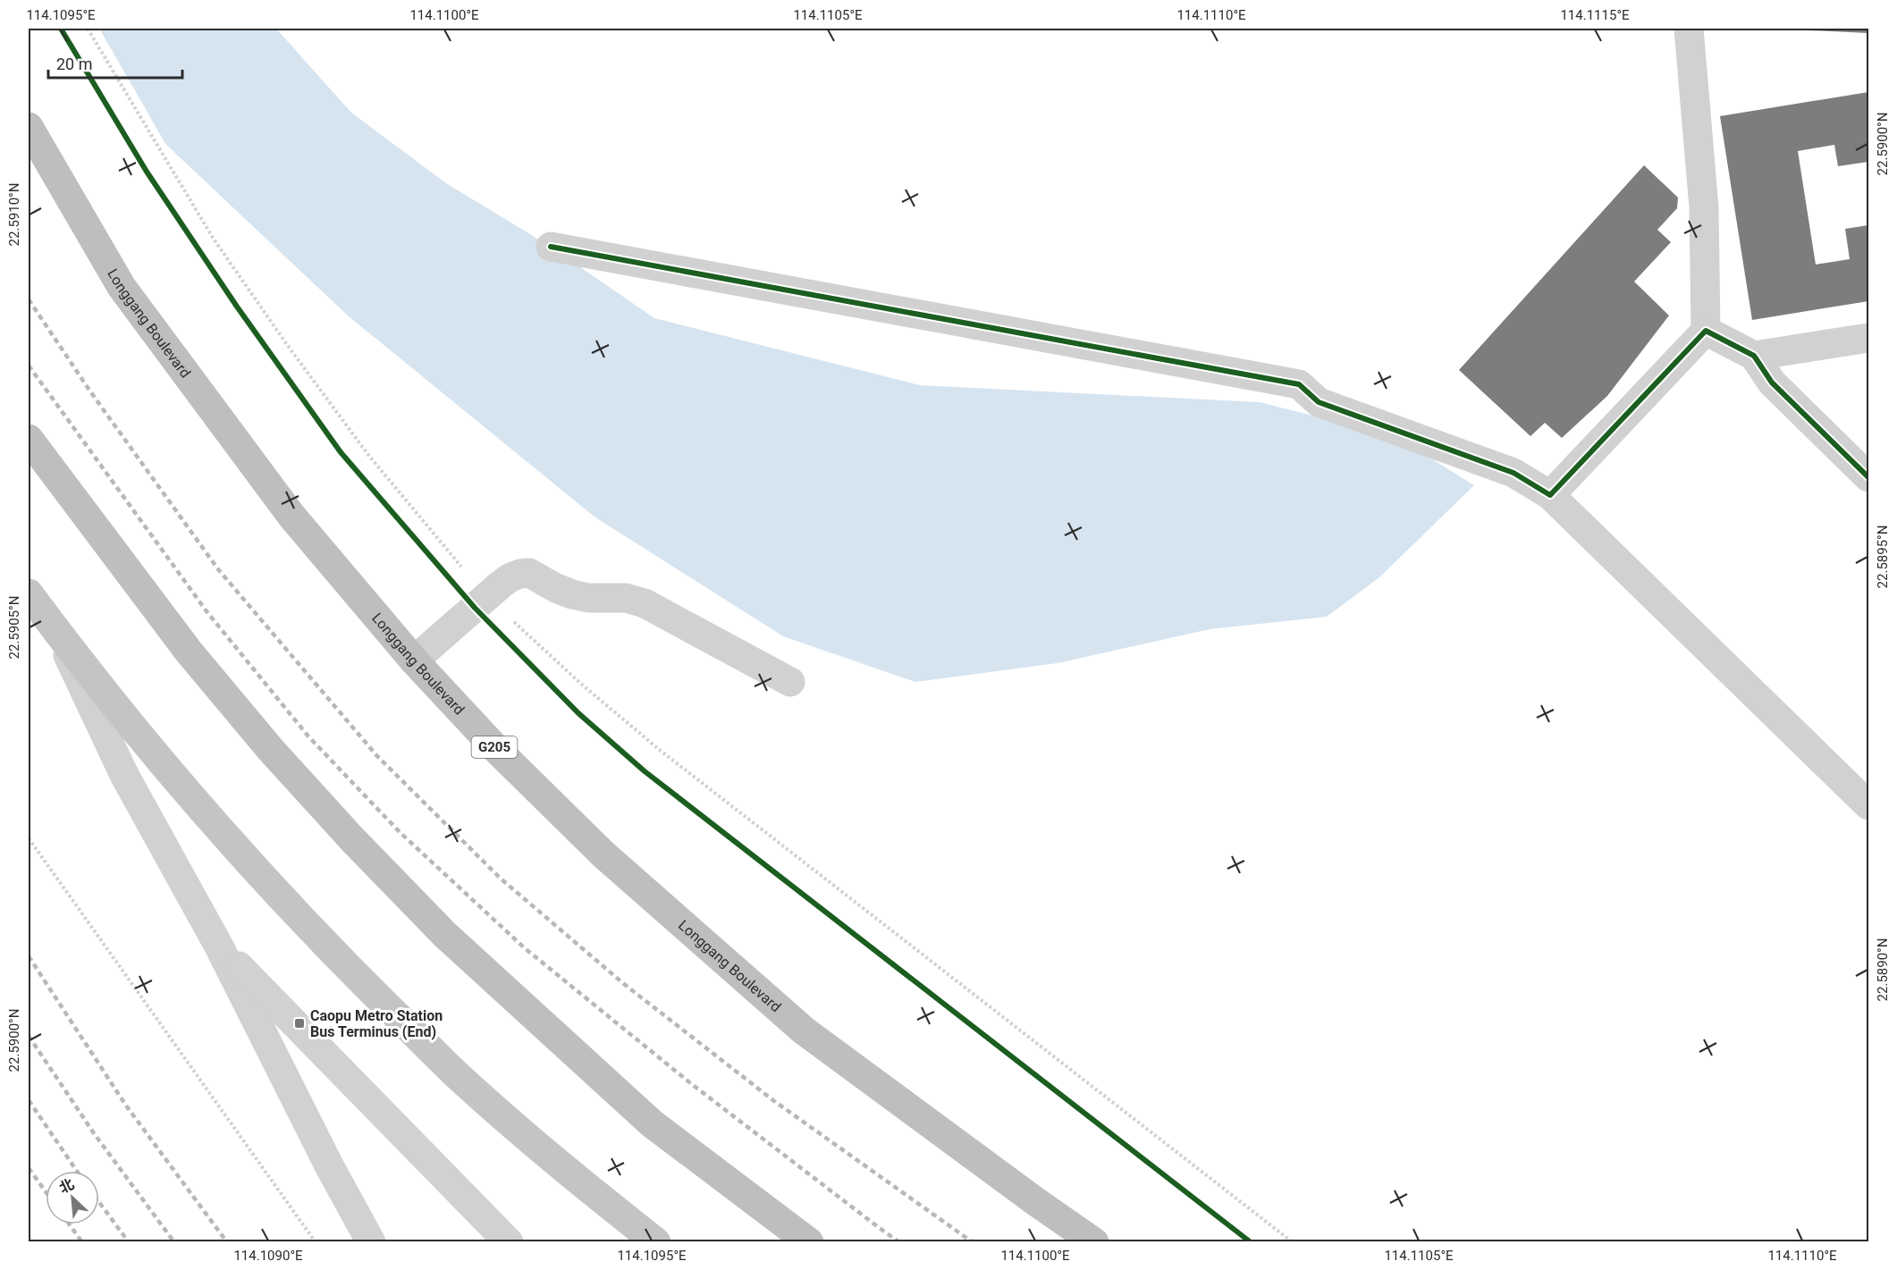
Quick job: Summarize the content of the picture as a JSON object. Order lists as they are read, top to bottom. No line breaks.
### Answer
{"streets":{"highway":["Longgang Boulevard","G205"]},"places":{"transit":["Caopu Metro Station Bus Terminus (End)"]},"scale_bar":"20 m","north":"top left","coordinates":["114.1095°E","114.1100°E","114.1105°E","114.1110°E","114.1115°E","22.5900°N","22.5910°N","22.5895°N","22.5905°N","22.5890°N","114.1090°E"]}
